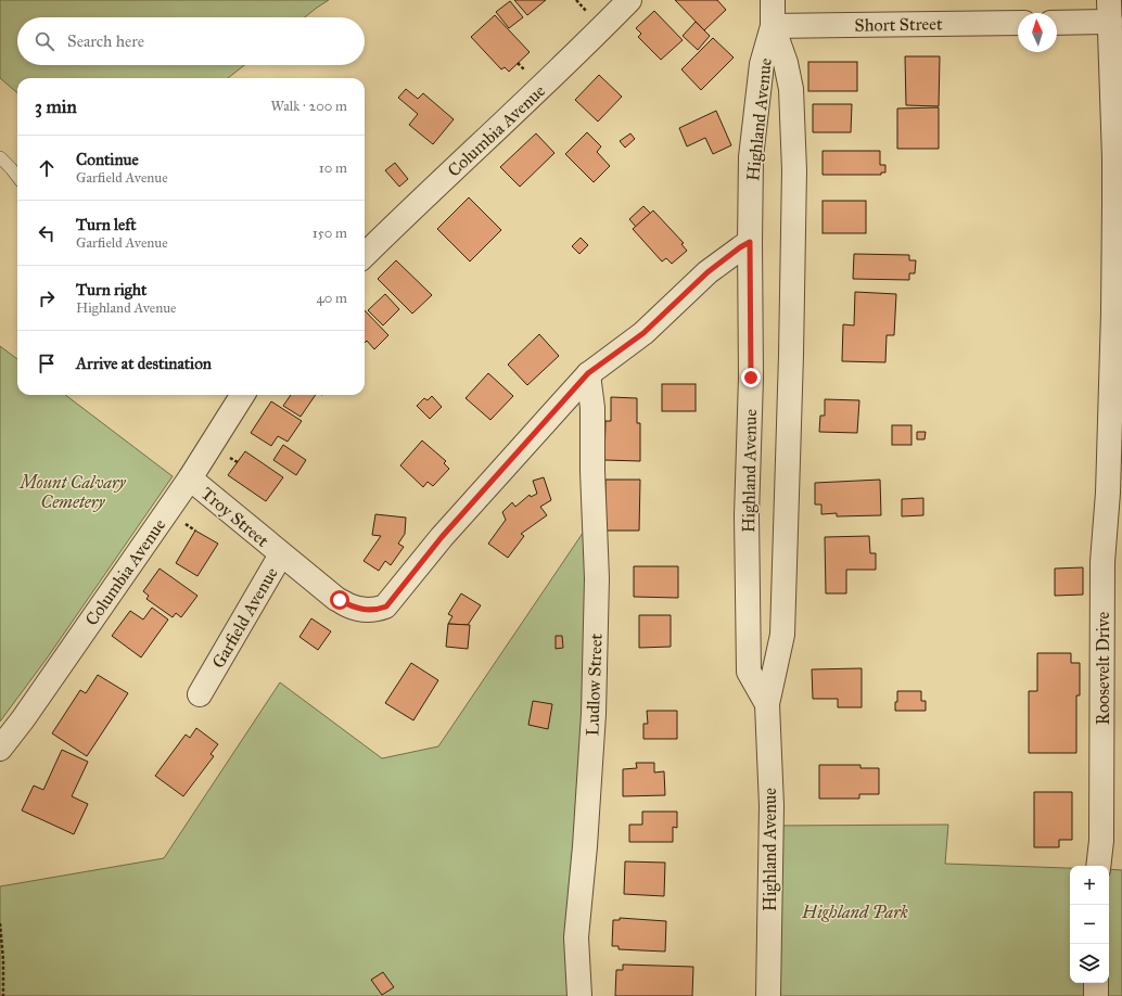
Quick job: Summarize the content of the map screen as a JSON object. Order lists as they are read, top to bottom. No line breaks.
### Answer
{"streets":{"street":["Short Street","Highland Avenue","Columbia Avenue","Troy Street","Garfield Avenue","Roosevelt Drive","Ludlow Street"]},"crossings":[["Short Street","Highland Avenue"],["Highland Avenue","Garfield Avenue"],["Columbia Avenue","Troy Street"],["Troy Street","Garfield Avenue"],["Garfield Avenue","Ludlow Street"]],"parks":["Mount Calvary Cemetery","Highland Park"],"north":"top","page":{"search":"Search here","heading":["3 min","Walk · 200 m"],"list":[["Continue","Garfield Avenue","10 m"],["Turn left","Garfield Avenue","150 m"],["Turn right","Highland Avenue","40 m"],"Arrive at destination"],"map_buttons":["+","−"]}}
